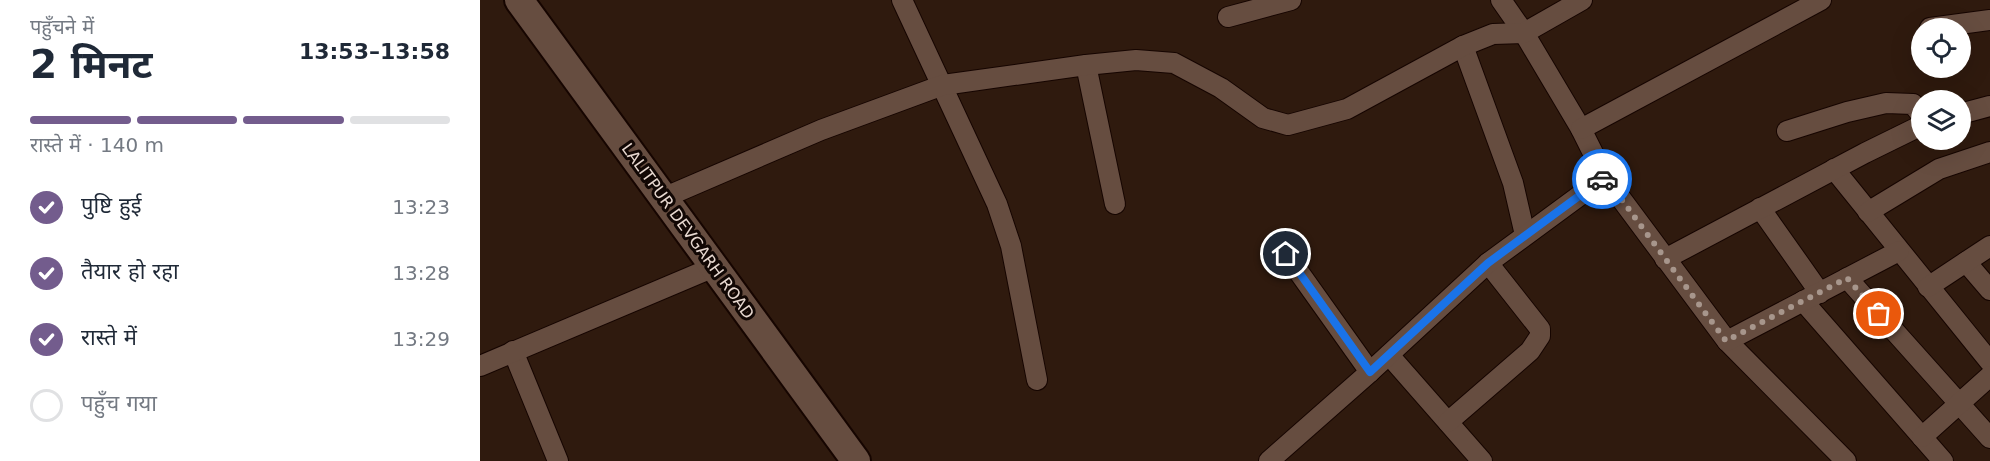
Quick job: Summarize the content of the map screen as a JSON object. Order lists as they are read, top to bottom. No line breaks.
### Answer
{"streets":{"main road":["LALITPUR DEVGARH ROAD"]},"page":{"heading":["2 मिनट","पहुँचने में","13:53–13:58"],"bar":"रास्ते में · 140 m","list":[["पुष्टि हुई","13:23"],["तैयार हो रहा","13:28"],["रास्ते में","13:29"],"पहुँच गया"]}}
